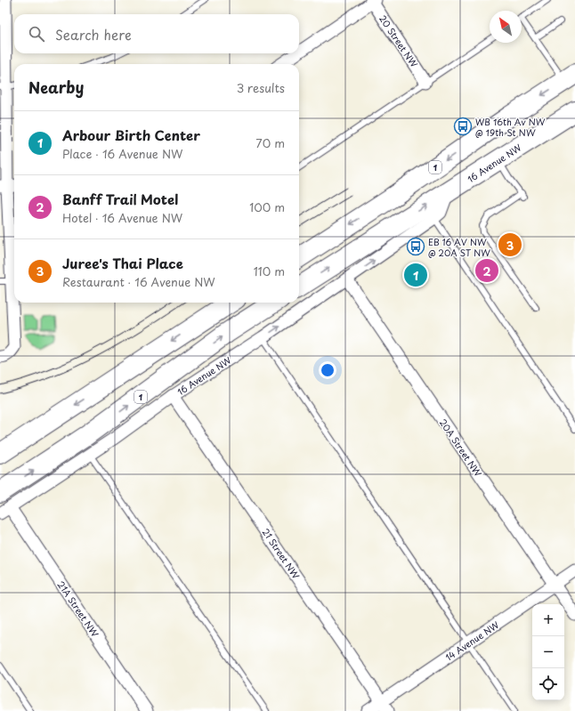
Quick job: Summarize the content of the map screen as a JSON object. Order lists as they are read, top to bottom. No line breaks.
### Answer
{"streets":{"highway":["16 Avenue NW","1"],"street":["20 Street NW","20A Street NW","21 Street NW","21A Street NW","14 Avenue NW"]},"crossings":[["16 Avenue NW","20A Street NW"],["16 Avenue NW","21 Street NW"],["16 Avenue NW","21A Street NW"],["20A Street NW","14 Avenue NW"],["21 Street NW","14 Avenue NW"]],"places":{"bus stop":["WB 16th Av NW @ 19th St NW","EB 16 AV NW @ 20A ST NW"]},"north":"top left","page":{"search":"Search here","heading":["Nearby","3 results"],"list":[{"mark":"1","name":"Arbour Birth Center","note":"Place · 16 Avenue NW","value":"70 m"},{"mark":"2","name":"Banff Trail Motel","note":"Hotel · 16 Avenue NW","value":"100 m"},{"mark":"3","name":"Juree's Thai Place","note":"Restaurant · 16 Avenue NW","value":"110 m"}],"pins":["3","2","1"],"map_buttons":["+","−"]}}
